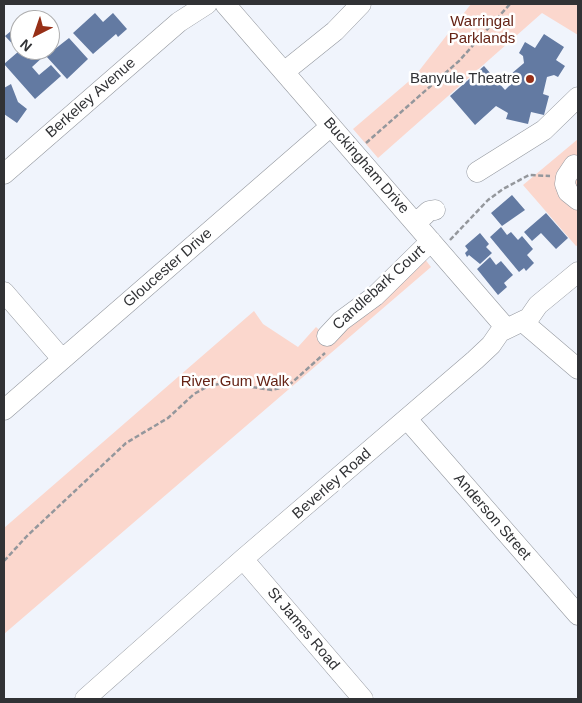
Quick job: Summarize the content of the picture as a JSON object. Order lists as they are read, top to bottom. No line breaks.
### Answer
{"streets":{"street":["Berkeley Avenue","Buckingham Drive","Gloucester Drive","Candlebark Court","Beverley Road","Anderson Street","St James Road"]},"crossings":[["Buckingham Drive","Gloucester Drive"],["Buckingham Drive","Candlebark Court"],["Buckingham Drive","Beverley Road"],["Beverley Road","Anderson Street"],["Beverley Road","St James Road"]],"parks":["Warringal Parklands","River Gum Walk"],"places":["Banyule Theatre"],"north":"bottom left"}
